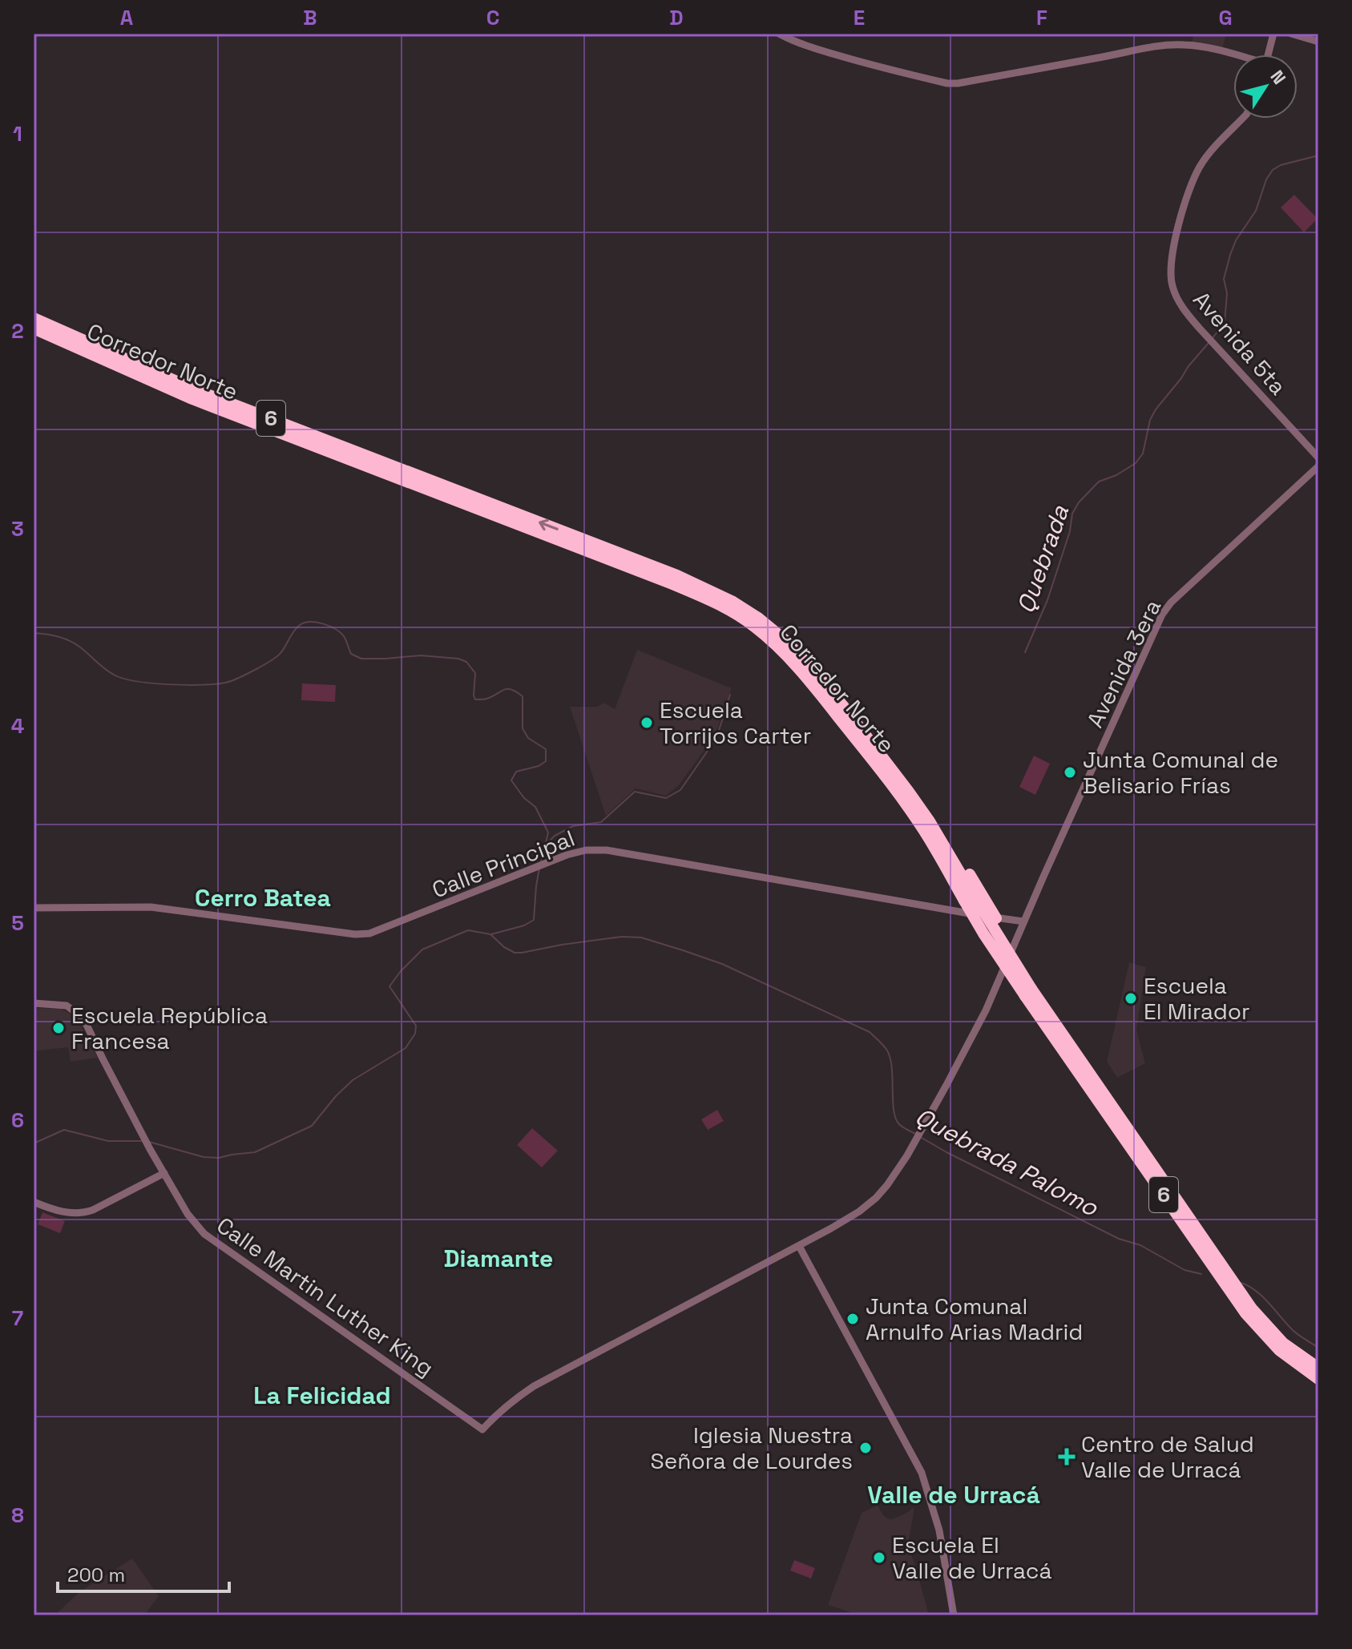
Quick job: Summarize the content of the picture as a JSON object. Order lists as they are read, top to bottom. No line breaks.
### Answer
{"streets":{"highway":["Corredor Norte","6"],"street":["Avenida 5ta","Avenida 3era","Calle Principal","Calle Martin Luther King"]},"crossings":[["Avenida 3era","Calle Principal"],["Avenida 3era","Calle Martin Luther King"]],"districts":["Cerro Batea","Diamante","La Felicidad","Valle de Urracá"],"water":["Quebrada","Quebrada Palomo"],"places":{"other":["Escuela Torrijos Carter","Junta Comunal de Belisario Frías","Escuela El Mirador","Escuela República Francesa","Junta Comunal Arnulfo Arias Madrid","Iglesia Nuestra Señora de Lourdes","Escuela El Valle de Urracá"],"health":["Centro de Salud Valle de Urracá"]},"scale_bar":"200 m","north":"top right","grid":{"columns":["A","B","C","D","E","F","G"],"rows":["1","2","3","4","5","6","7","8"]}}
